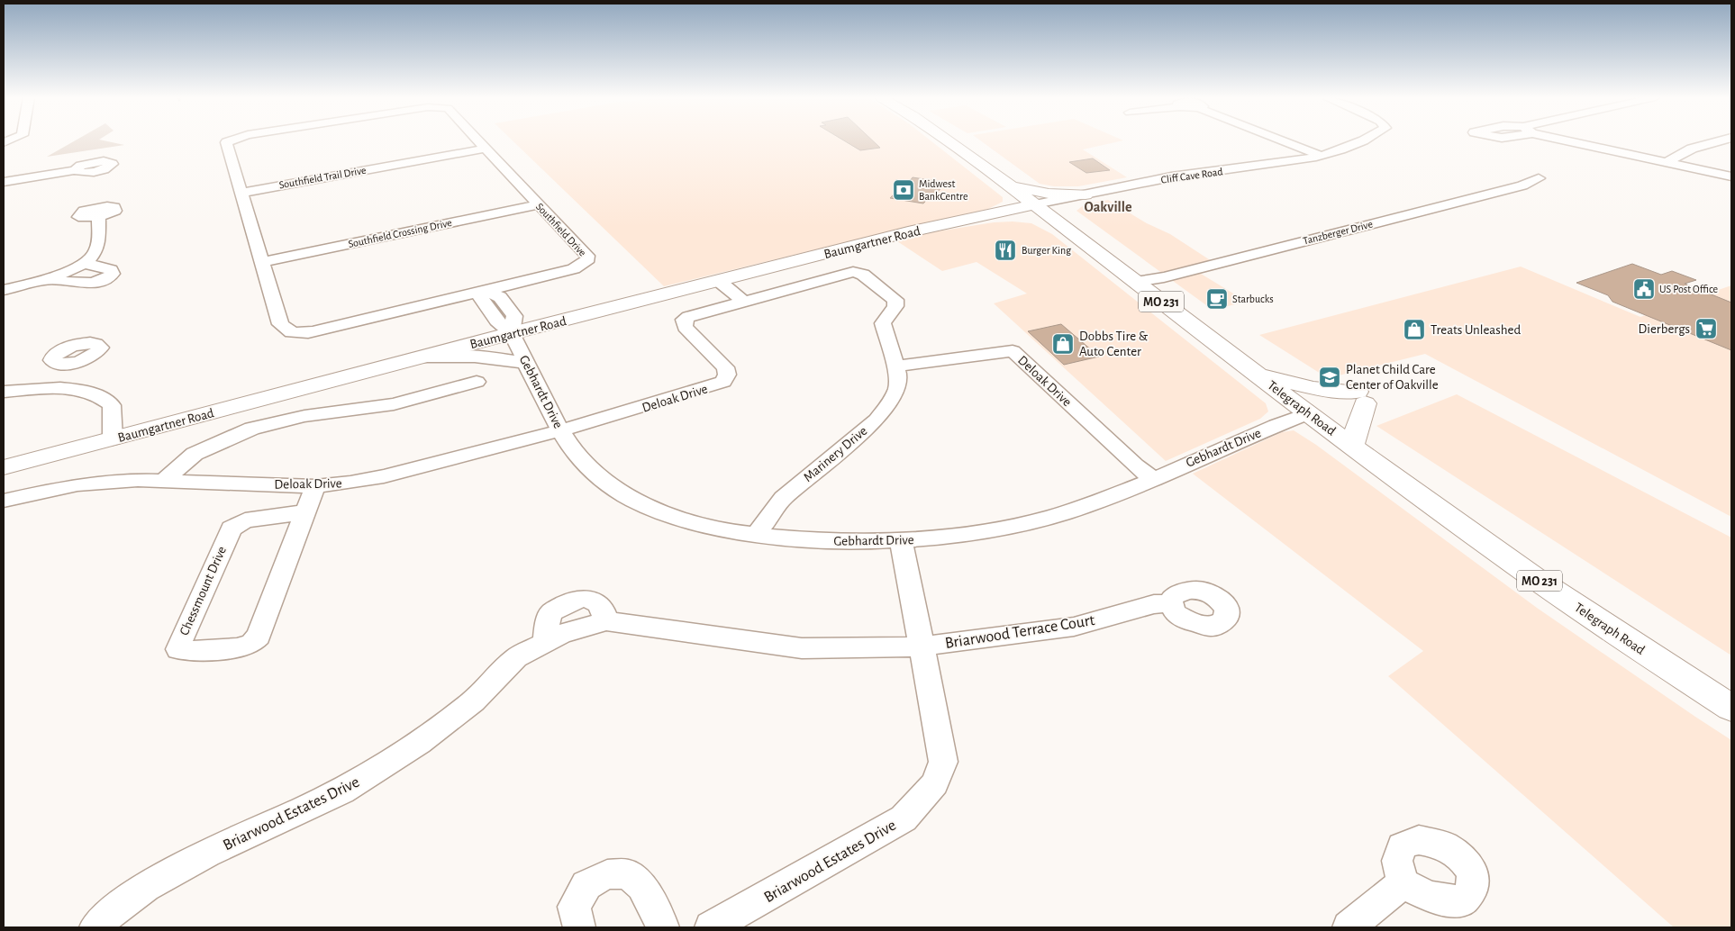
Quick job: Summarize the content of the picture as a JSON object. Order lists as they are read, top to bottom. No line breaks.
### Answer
{"streets":{"main road":["Baumgartner Road","MO 231","Telegraph Road"],"street":["Cliff Cave Road","Southfield Trail Drive","Southfield Drive","Tanzberger Drive","Southfield Crossing Drive","Deloak Drive","Gebhardt Drive","Marinery Drive","Chessmount Drive","Briarwood Terrace Court","Briarwood Estates Drive"]},"crossings":[["Cliff Cave Road","Baumgartner Road"],["Cliff Cave Road","Telegraph Road"],["Southfield Trail Drive","Southfield Drive"],["Southfield Drive","Southfield Crossing Drive"],["Tanzberger Drive","Telegraph Road"],["Baumgartner Road","Gebhardt Drive"],["Baumgartner Road","Telegraph Road"],["Deloak Drive","Gebhardt Drive"],["Deloak Drive","Marinery Drive"],["Deloak Drive","Chessmount Drive"],["Gebhardt Drive","Telegraph Road"],["Gebhardt Drive","Marinery Drive"],["Gebhardt Drive","Briarwood Estates Drive"],["Briarwood Terrace Court","Briarwood Estates Drive"]],"districts":["Oakville"],"places":{"bank":["Midwest BankCentre"],"restaurant":["Burger King"],"public building":["US Post Office"],"cafe":["Starbucks"],"supermarket":["Dierbergs"],"shop":["Treats Unleashed","Dobbs Tire & Auto Center"],"school or university":["Planet Child Care Center of Oakville"]}}
